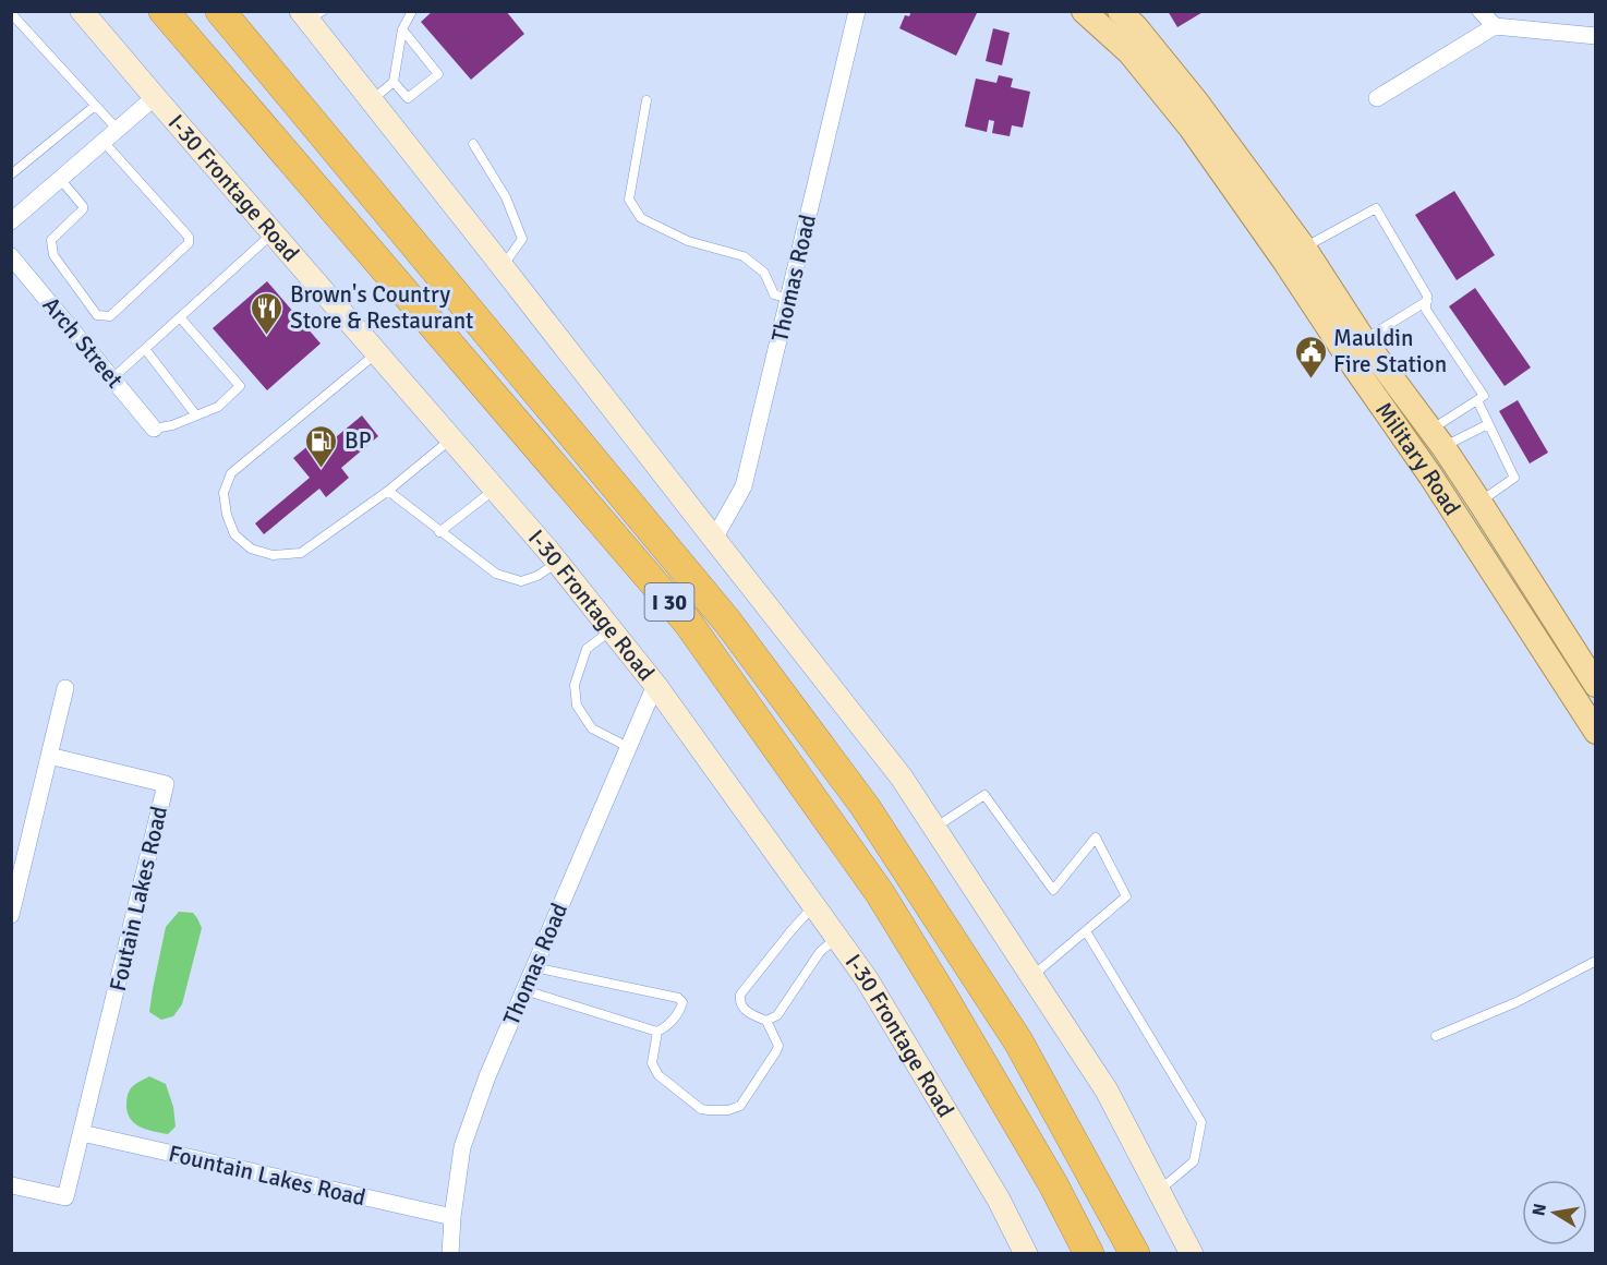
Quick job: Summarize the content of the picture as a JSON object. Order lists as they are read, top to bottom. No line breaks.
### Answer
{"streets":{"highway":["I 30"],"main road":["I-30 Frontage Road","Military Road"],"street":["Thomas Road","Arch Street","Foutain Lakes Road","Fountain Lakes Road"]},"crossings":[["I-30 Frontage Road","Thomas Road"],["Thomas Road","Fountain Lakes Road"],["Foutain Lakes Road","Fountain Lakes Road"]],"places":{"restaurant":["Brown's Country Store & Restaurant"],"public building":["Mauldin Fire Station"],"fuel station":["BP"]},"north":"left"}
